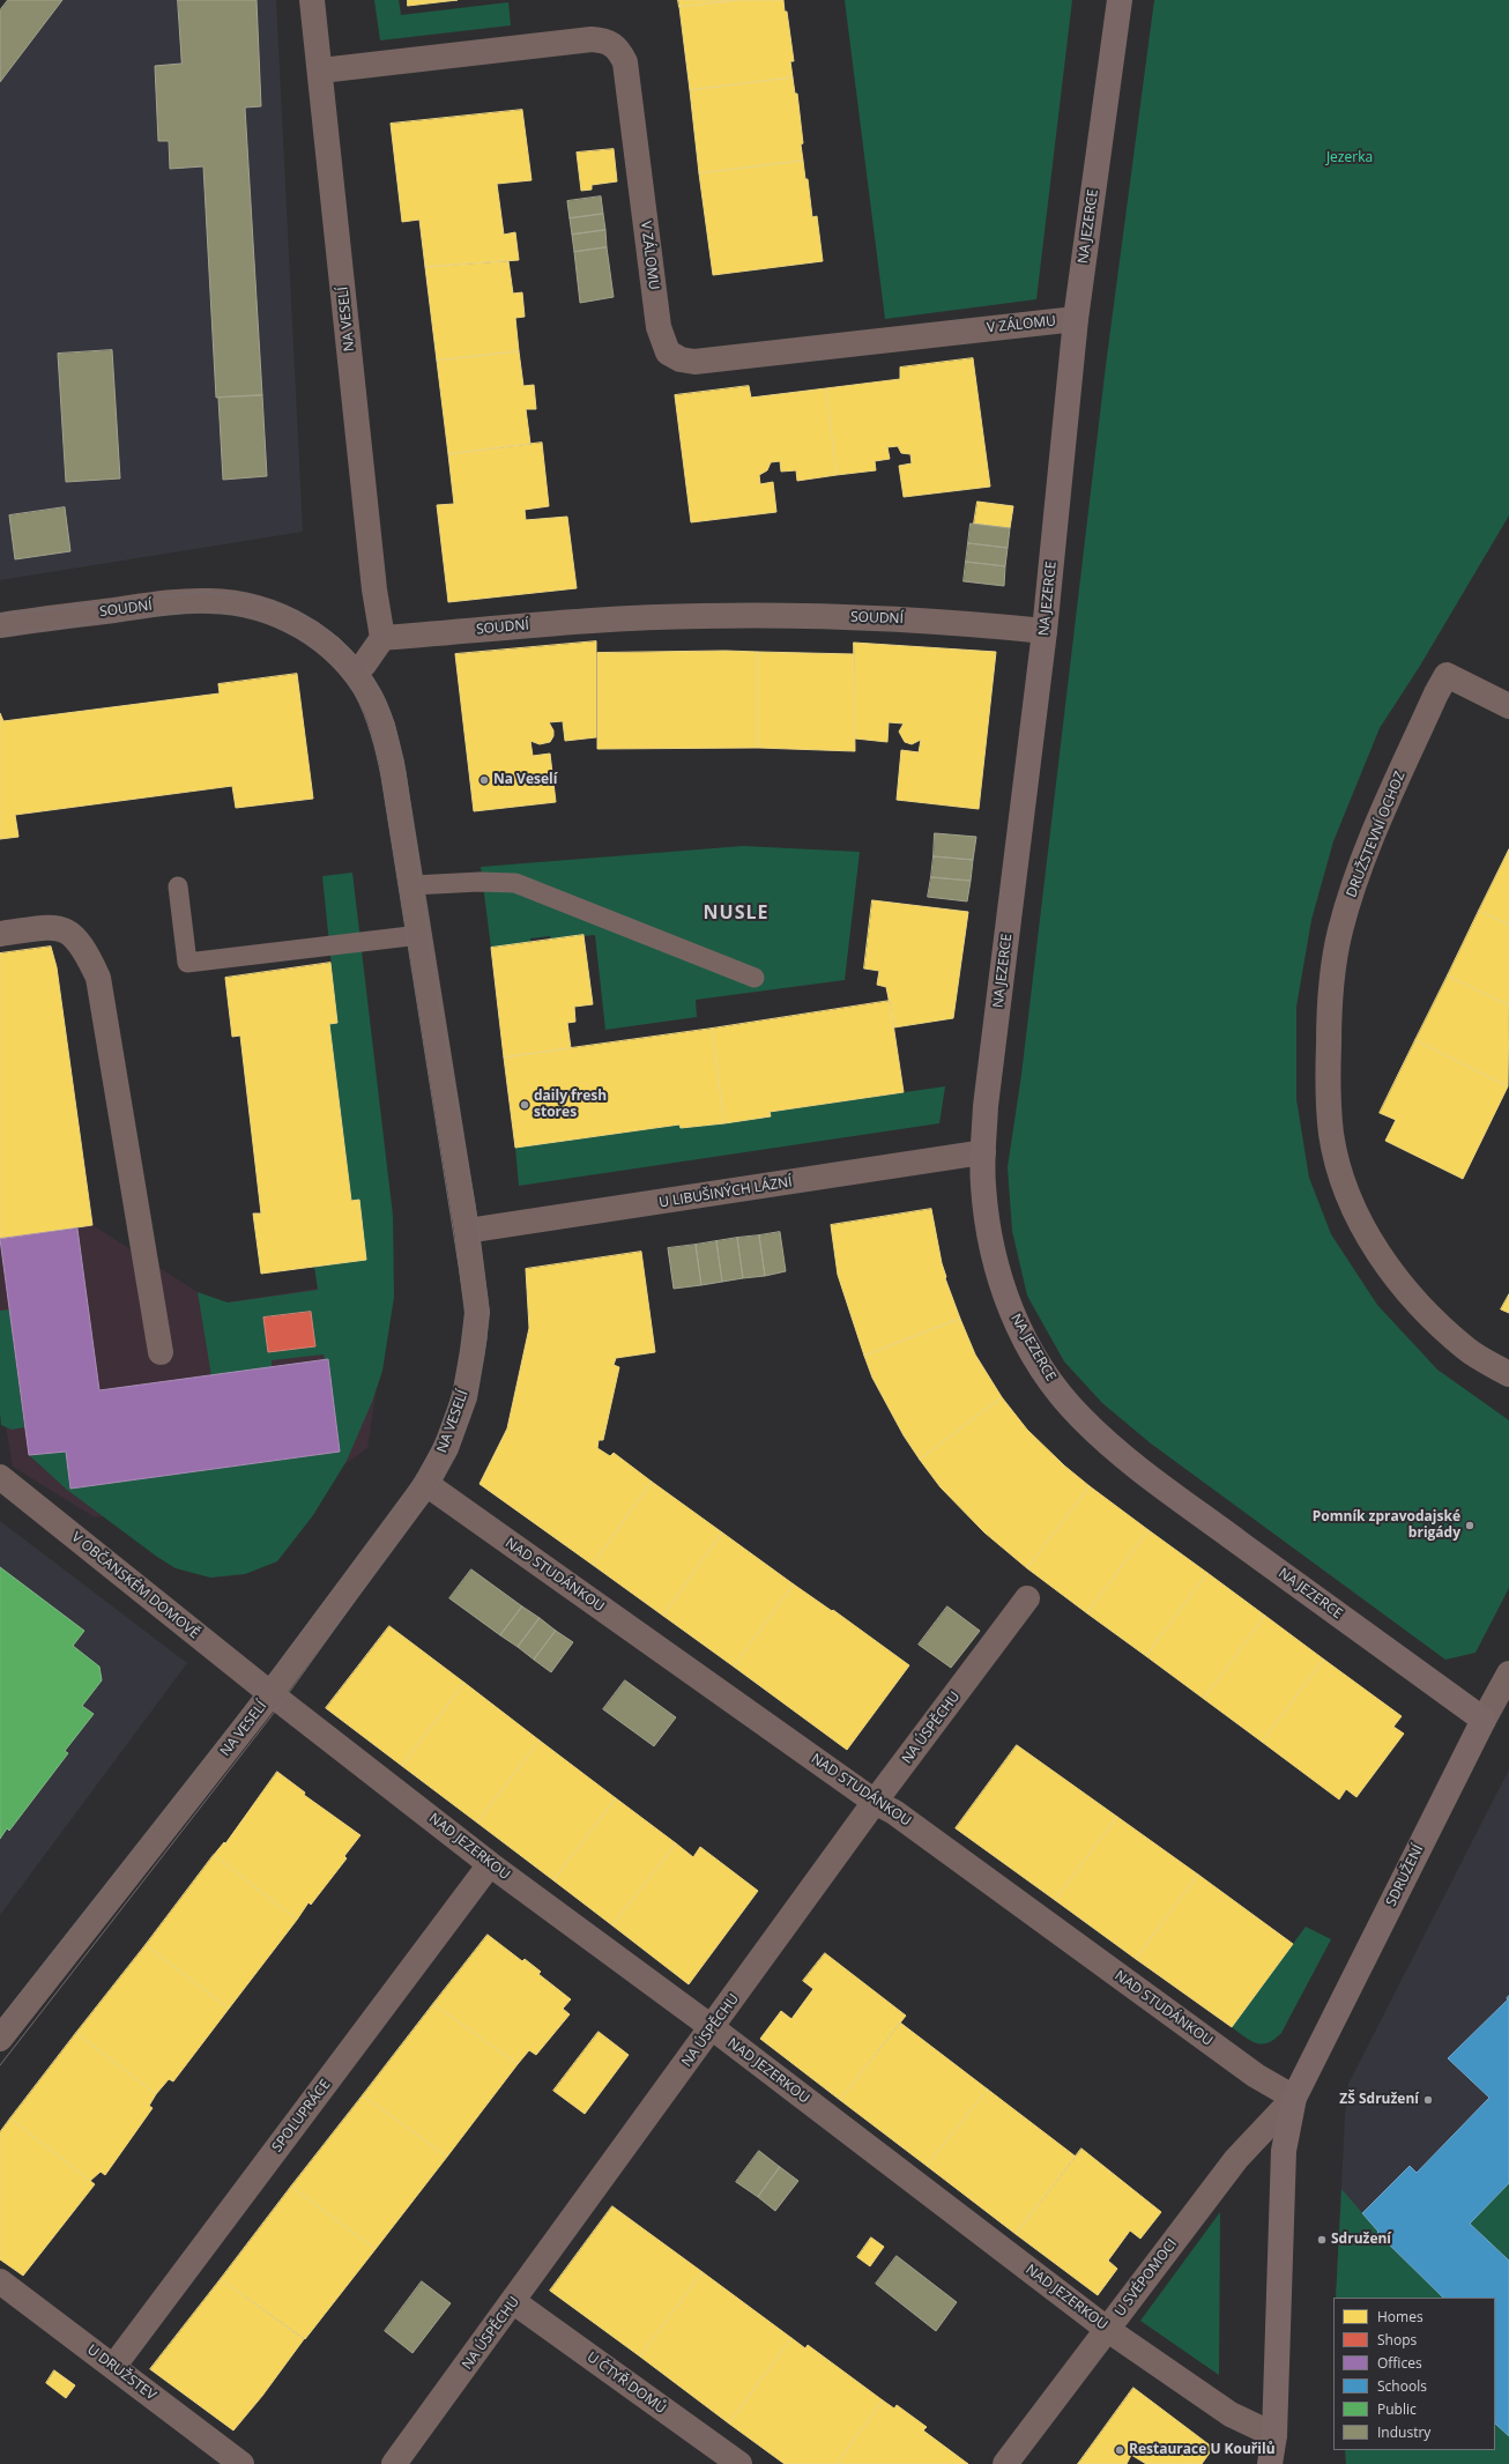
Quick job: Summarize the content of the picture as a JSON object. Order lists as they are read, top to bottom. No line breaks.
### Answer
{"streets":{"street":["NA JEZERCE","V ZÁLOMU","NA VESELÍ","SOUDNÍ","DRUŽSTEVNÍ OCHOZ","U LIBUŠINÝCH LÁZNÍ","NAD STUDÁNKOU","V OBČANSKÉM DOMOVĚ","NA ÚSPĚCHU","NAD JEZERKOU","SDRUŽENÍ","SPOLUPRÁCE","U SVÉPOMOCI","U DRUŽSTEV","U ČTYŘ DOMŮ"]},"crossings":[["NA JEZERCE","V ZÁLOMU"],["NA JEZERCE","SOUDNÍ"],["NA JEZERCE","U LIBUŠINÝCH LÁZNÍ"],["NA JEZERCE","SDRUŽENÍ"],["V ZÁLOMU","NA VESELÍ"],["NA VESELÍ","SOUDNÍ"],["NA VESELÍ","U LIBUŠINÝCH LÁZNÍ"],["NA VESELÍ","NAD STUDÁNKOU"],["NA VESELÍ","V OBČANSKÉM DOMOVĚ"],["NA VESELÍ","NAD JEZERKOU"],["NAD STUDÁNKOU","NA ÚSPĚCHU"],["NAD STUDÁNKOU","SDRUŽENÍ"],["NAD STUDÁNKOU","U SVÉPOMOCI"],["V OBČANSKÉM DOMOVĚ","NAD JEZERKOU"],["NA ÚSPĚCHU","NAD JEZERKOU"],["NA ÚSPĚCHU","U ČTYŘ DOMŮ"],["NAD JEZERKOU","SDRUŽENÍ"],["NAD JEZERKOU","SPOLUPRÁCE"],["NAD JEZERKOU","U SVÉPOMOCI"],["SDRUŽENÍ","U SVÉPOMOCI"],["SPOLUPRÁCE","U DRUŽSTEV"]],"districts":["NUSLE"],"parks":["Jezerka"],"places":["Na Veselí","daily fresh stores","Pomník zpravodajské brigády","ZŠ Sdružení","Sdružení","Restaurace U Kouřilů"],"legend":["Homes","Shops","Offices","Schools","Public","Industry"]}
